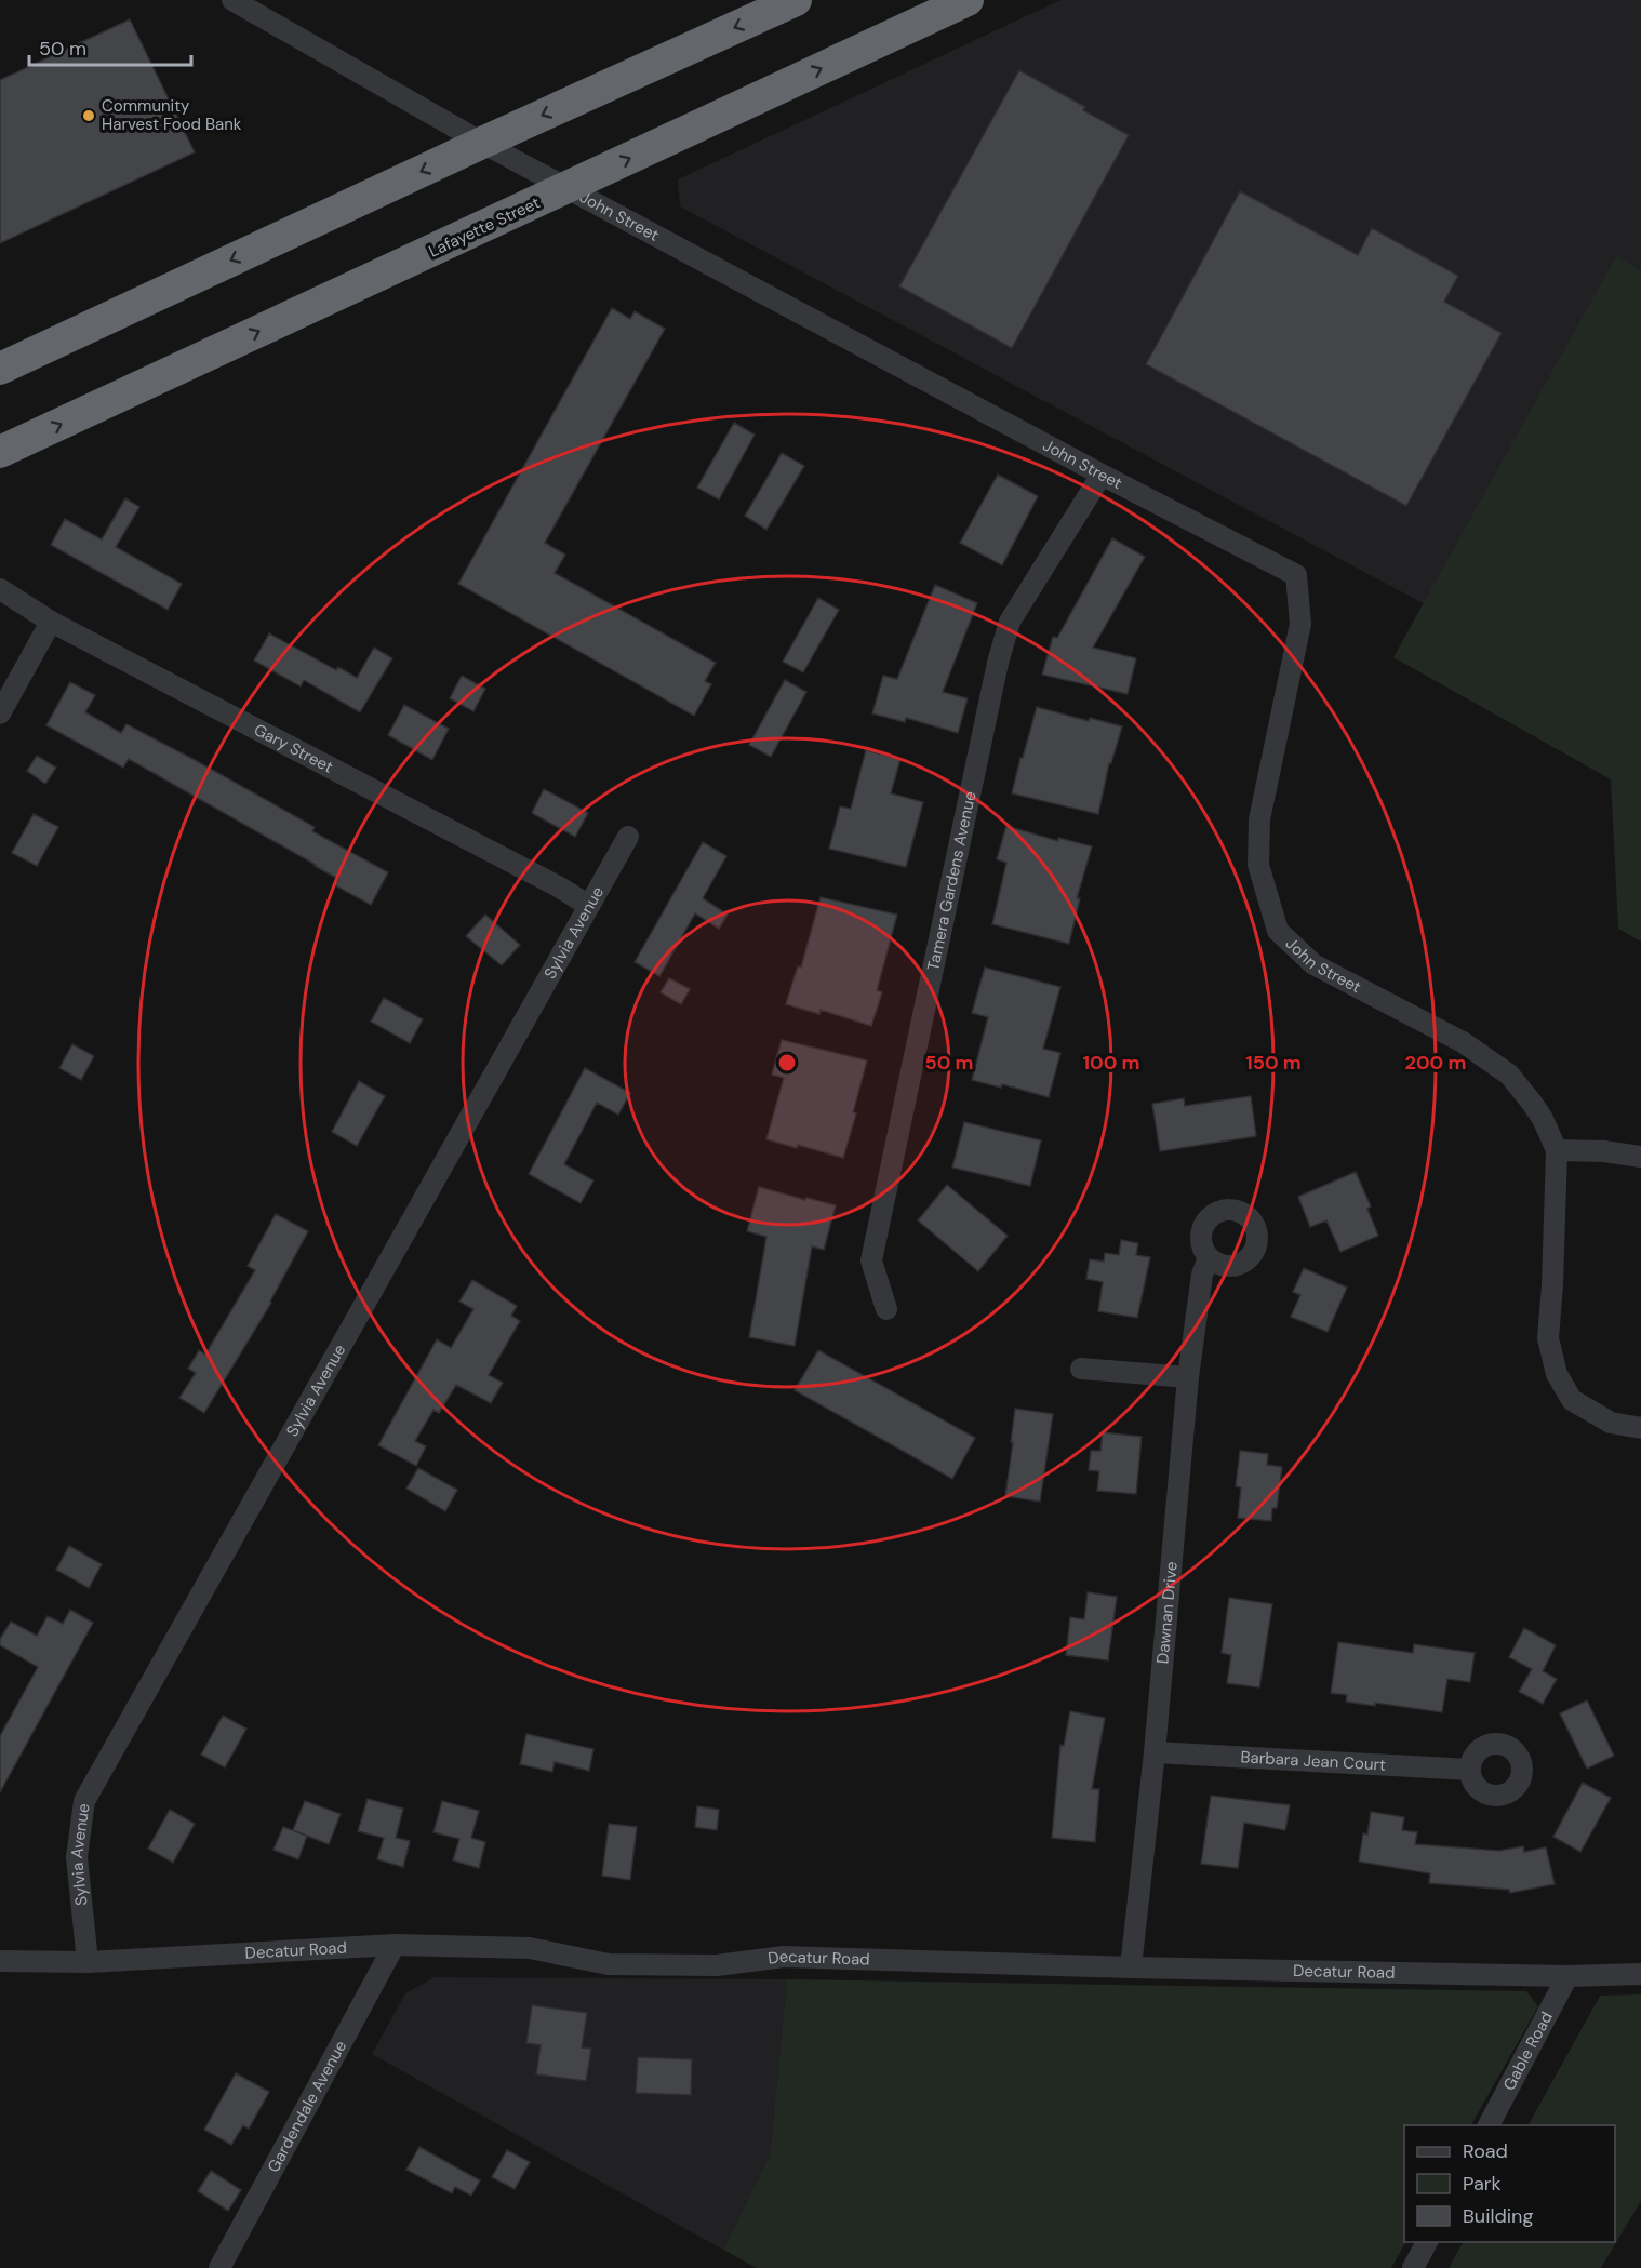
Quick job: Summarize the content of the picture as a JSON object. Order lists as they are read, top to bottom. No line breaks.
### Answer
{"streets":{"highway":["Lafayette Street"],"street":["John Street","Gary Street","Tamera Gardens Avenue","Sylvia Avenue","Dawnan Drive","Barbara Jean Court","Decatur Road","Gable Road","Gardendale Avenue"]},"crossings":[["John Street","Lafayette Street"],["John Street","Tamera Gardens Avenue"],["Gary Street","Sylvia Avenue"],["Sylvia Avenue","Decatur Road"],["Dawnan Drive","Barbara Jean Court"],["Dawnan Drive","Decatur Road"],["Decatur Road","Gable Road"],["Decatur Road","Gardendale Avenue"]],"places":["Community Harvest Food Bank"],"legend":["Road","Park","Building"],"scale_bar":"50 m","rings":["50 m","100 m","150 m","200 m"]}
